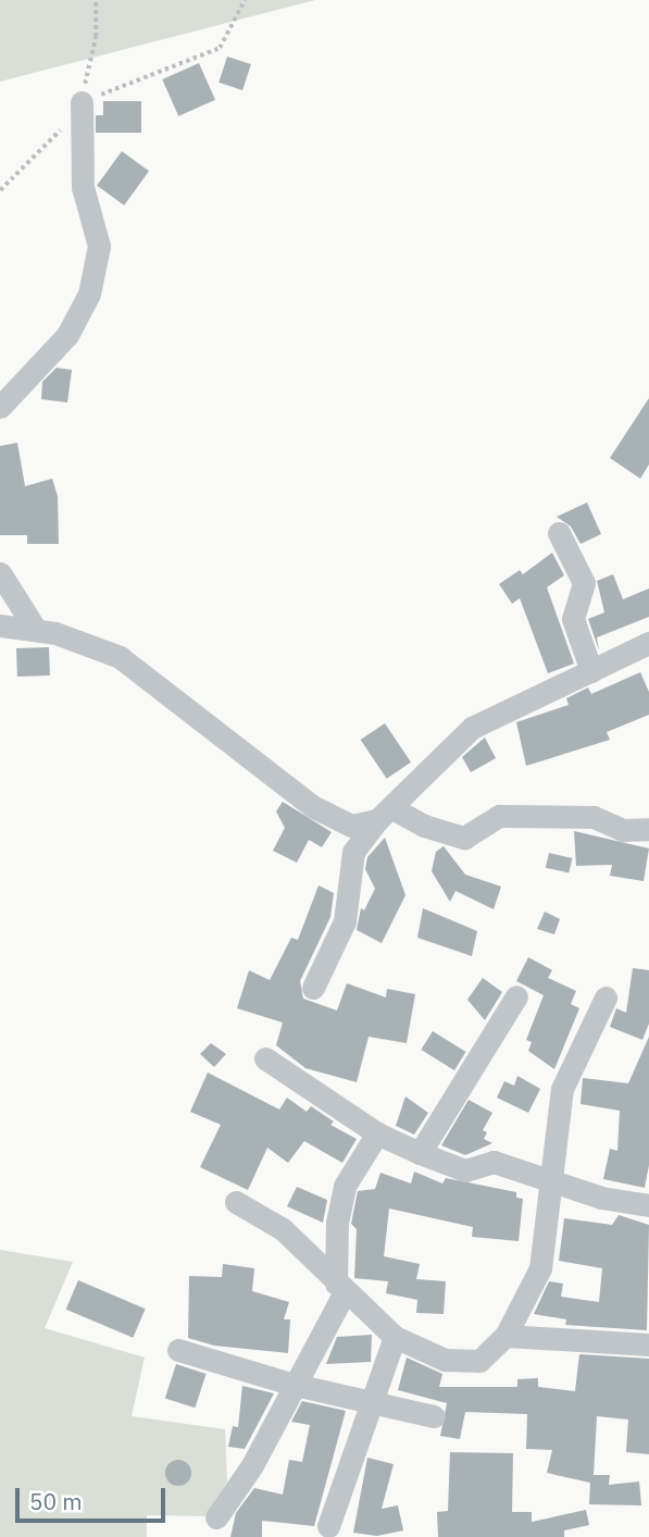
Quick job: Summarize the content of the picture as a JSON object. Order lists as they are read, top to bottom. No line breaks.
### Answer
{"scale_bar":"50 m"}
